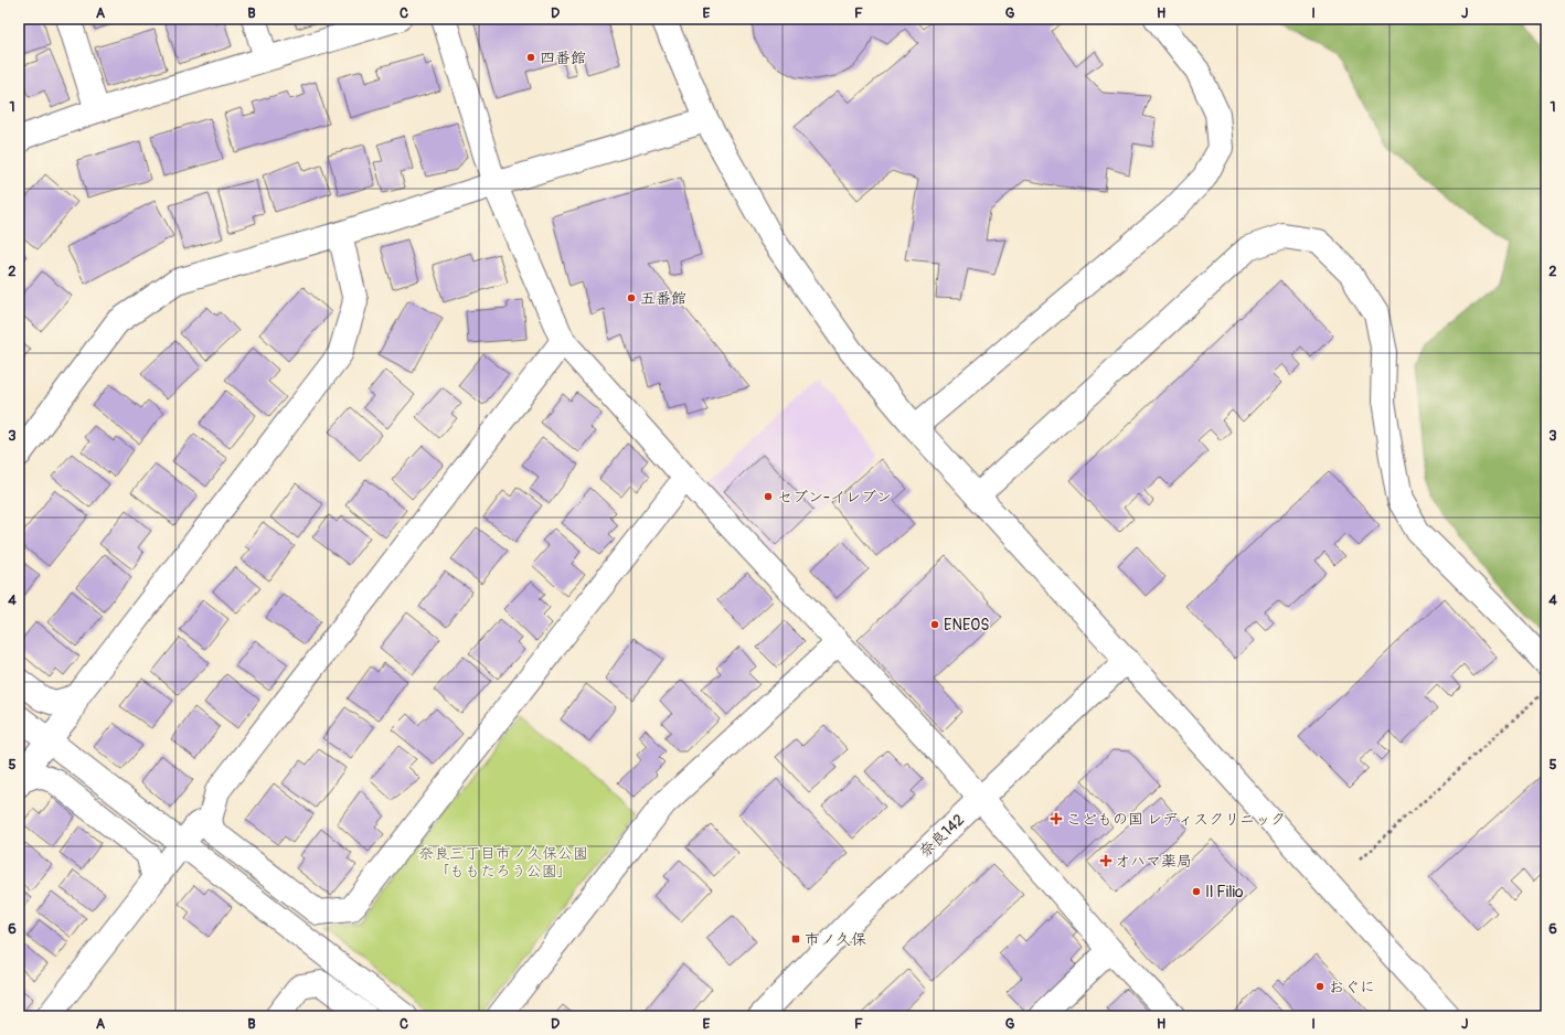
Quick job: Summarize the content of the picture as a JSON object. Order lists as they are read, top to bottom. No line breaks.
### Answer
{"streets":{"street":["奈良142"]},"parks":["奈良三丁目市ノ久保公園 「ももたろう公園」"],"places":{"other":["四番館","五番館","セブン-イレブン","ENEOS","Il Filio","おぐに"],"health":["こどもの国 レディスクリニック","オハマ薬局"],"transit":["市ノ久保"]},"grid":{"columns":["A","B","C","D","E","F","G","H","I","J"],"rows":["1","2","3","4","5","6"]}}
